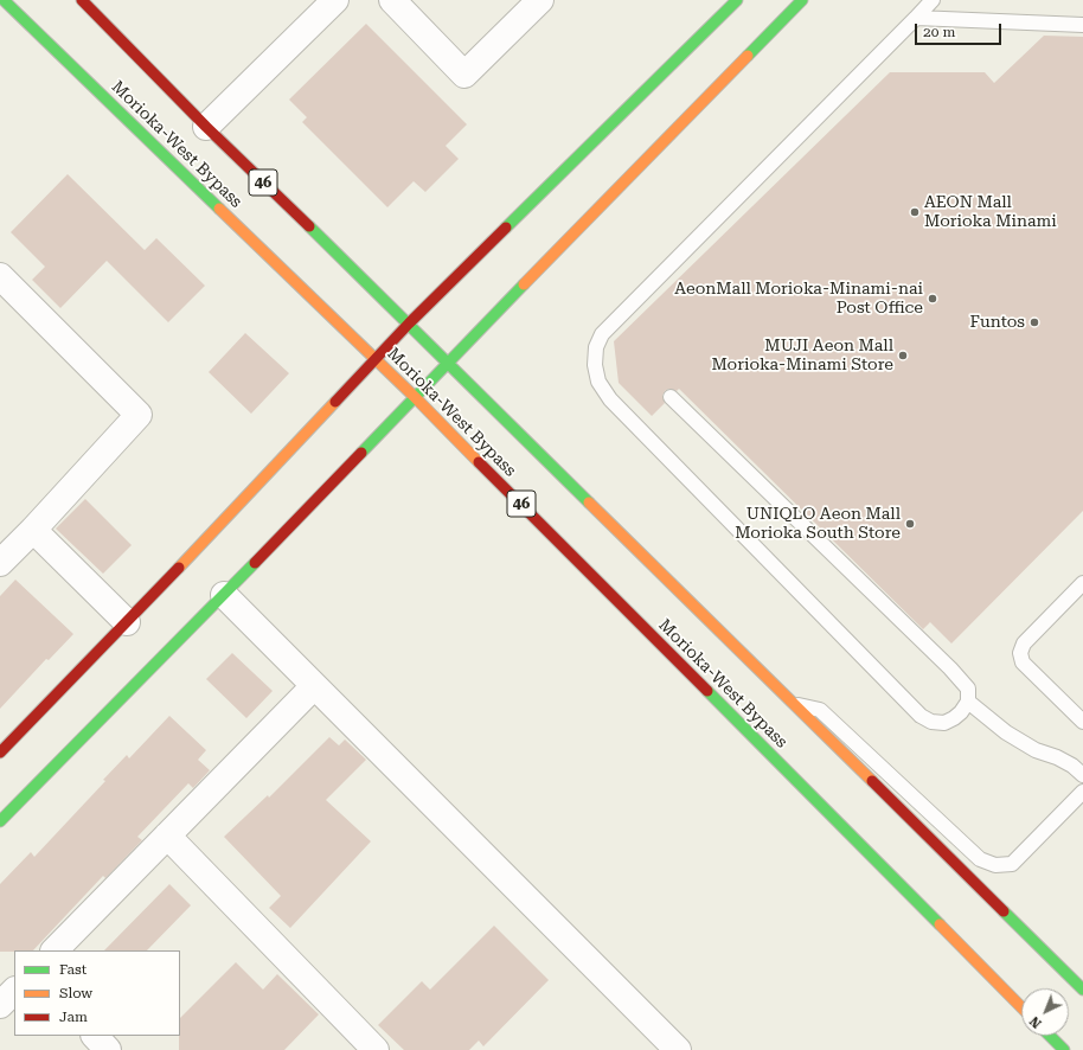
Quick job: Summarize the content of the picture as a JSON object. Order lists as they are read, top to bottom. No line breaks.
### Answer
{"streets":{"main road":["Morioka-West Bypass","46"]},"places":["AEON Mall Morioka Minami","AeonMall Morioka-Minami-nai Post Office","Funtos","MUJI Aeon Mall Morioka-Minami Store","UNIQLO Aeon Mall Morioka South Store"],"legend":["Fast","Slow","Jam"],"scale_bar":"20 m","north":"bottom left"}
